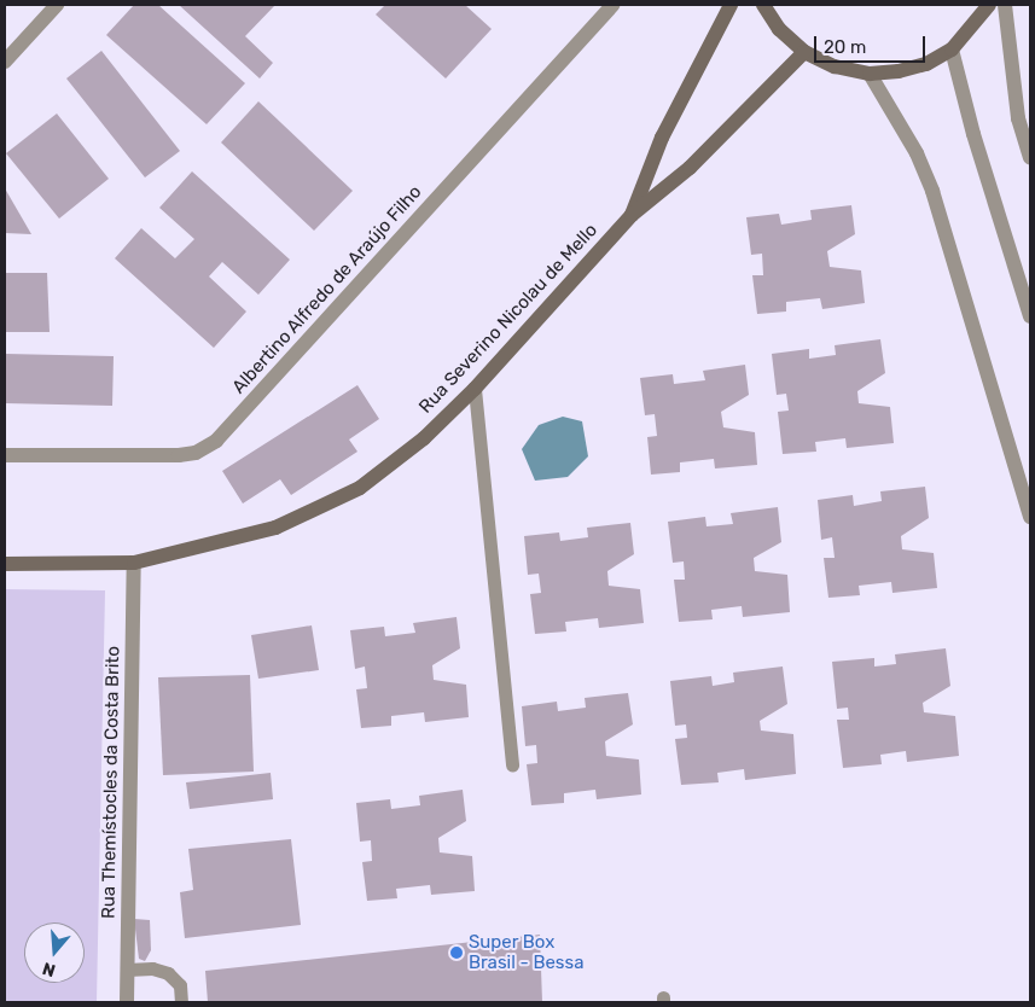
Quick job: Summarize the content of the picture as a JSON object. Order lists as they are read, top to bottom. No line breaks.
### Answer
{"streets":{"main road":["Rua Severino Nicolau de Mello"],"street":["Albertino Alfredo de Araújo Filho","Rua Themístocles da Costa Brito"]},"crossings":[["Rua Severino Nicolau de Mello","Rua Themístocles da Costa Brito"]],"places":["Super Box Brasil - Bessa"],"scale_bar":"20 m","north":"bottom"}
